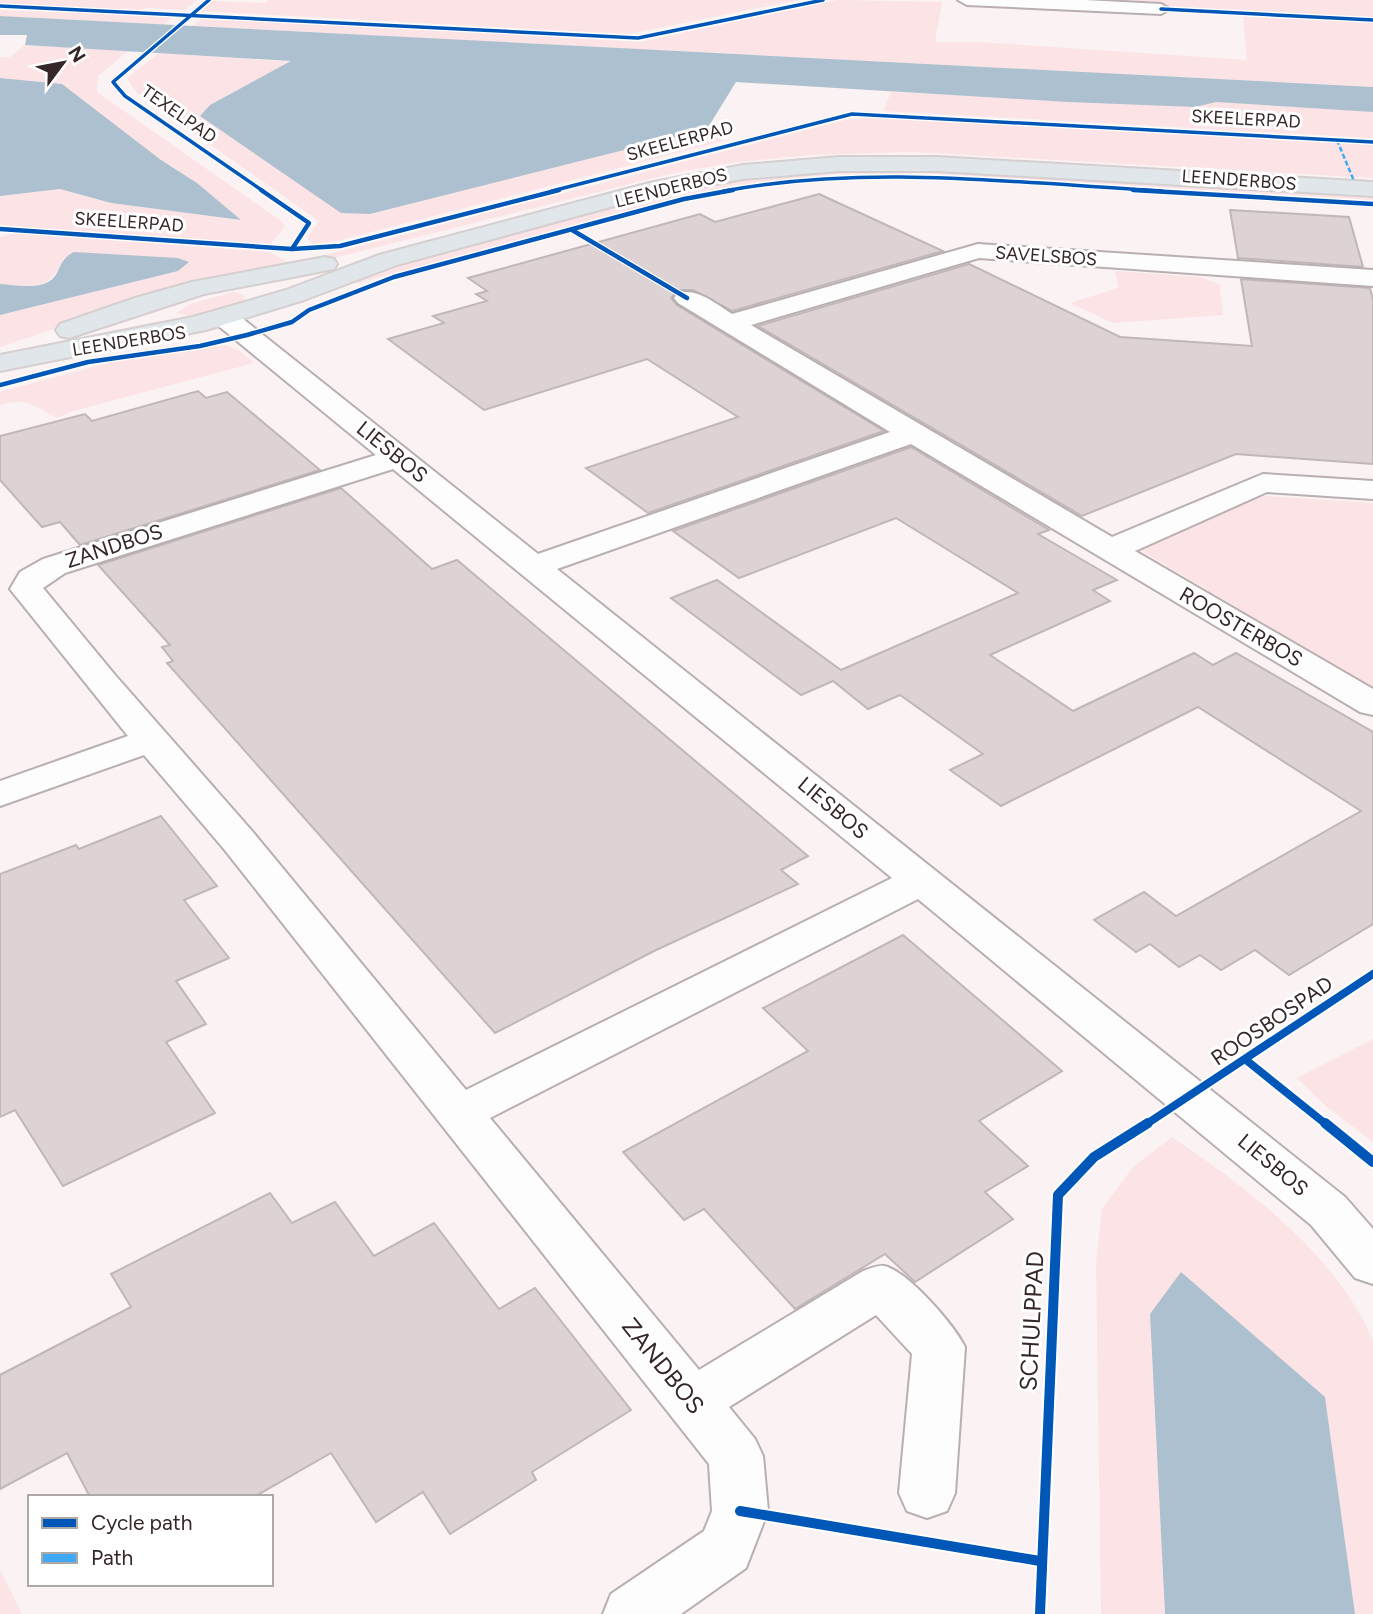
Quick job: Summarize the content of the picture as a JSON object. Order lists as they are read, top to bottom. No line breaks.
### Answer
{"streets":{"main road":["LEENDERBOS"],"street":["SAVELSBOS","LIESBOS","ZANDBOS","ROOSTERBOS"],"cycle path":["TEXELPAD","SKEELERPAD","ROOSBOSPAD"]},"crossings":[["LEENDERBOS","LIESBOS"],["LIESBOS","ZANDBOS"]],"legend":["Cycle path","Path"],"north":"top right"}
